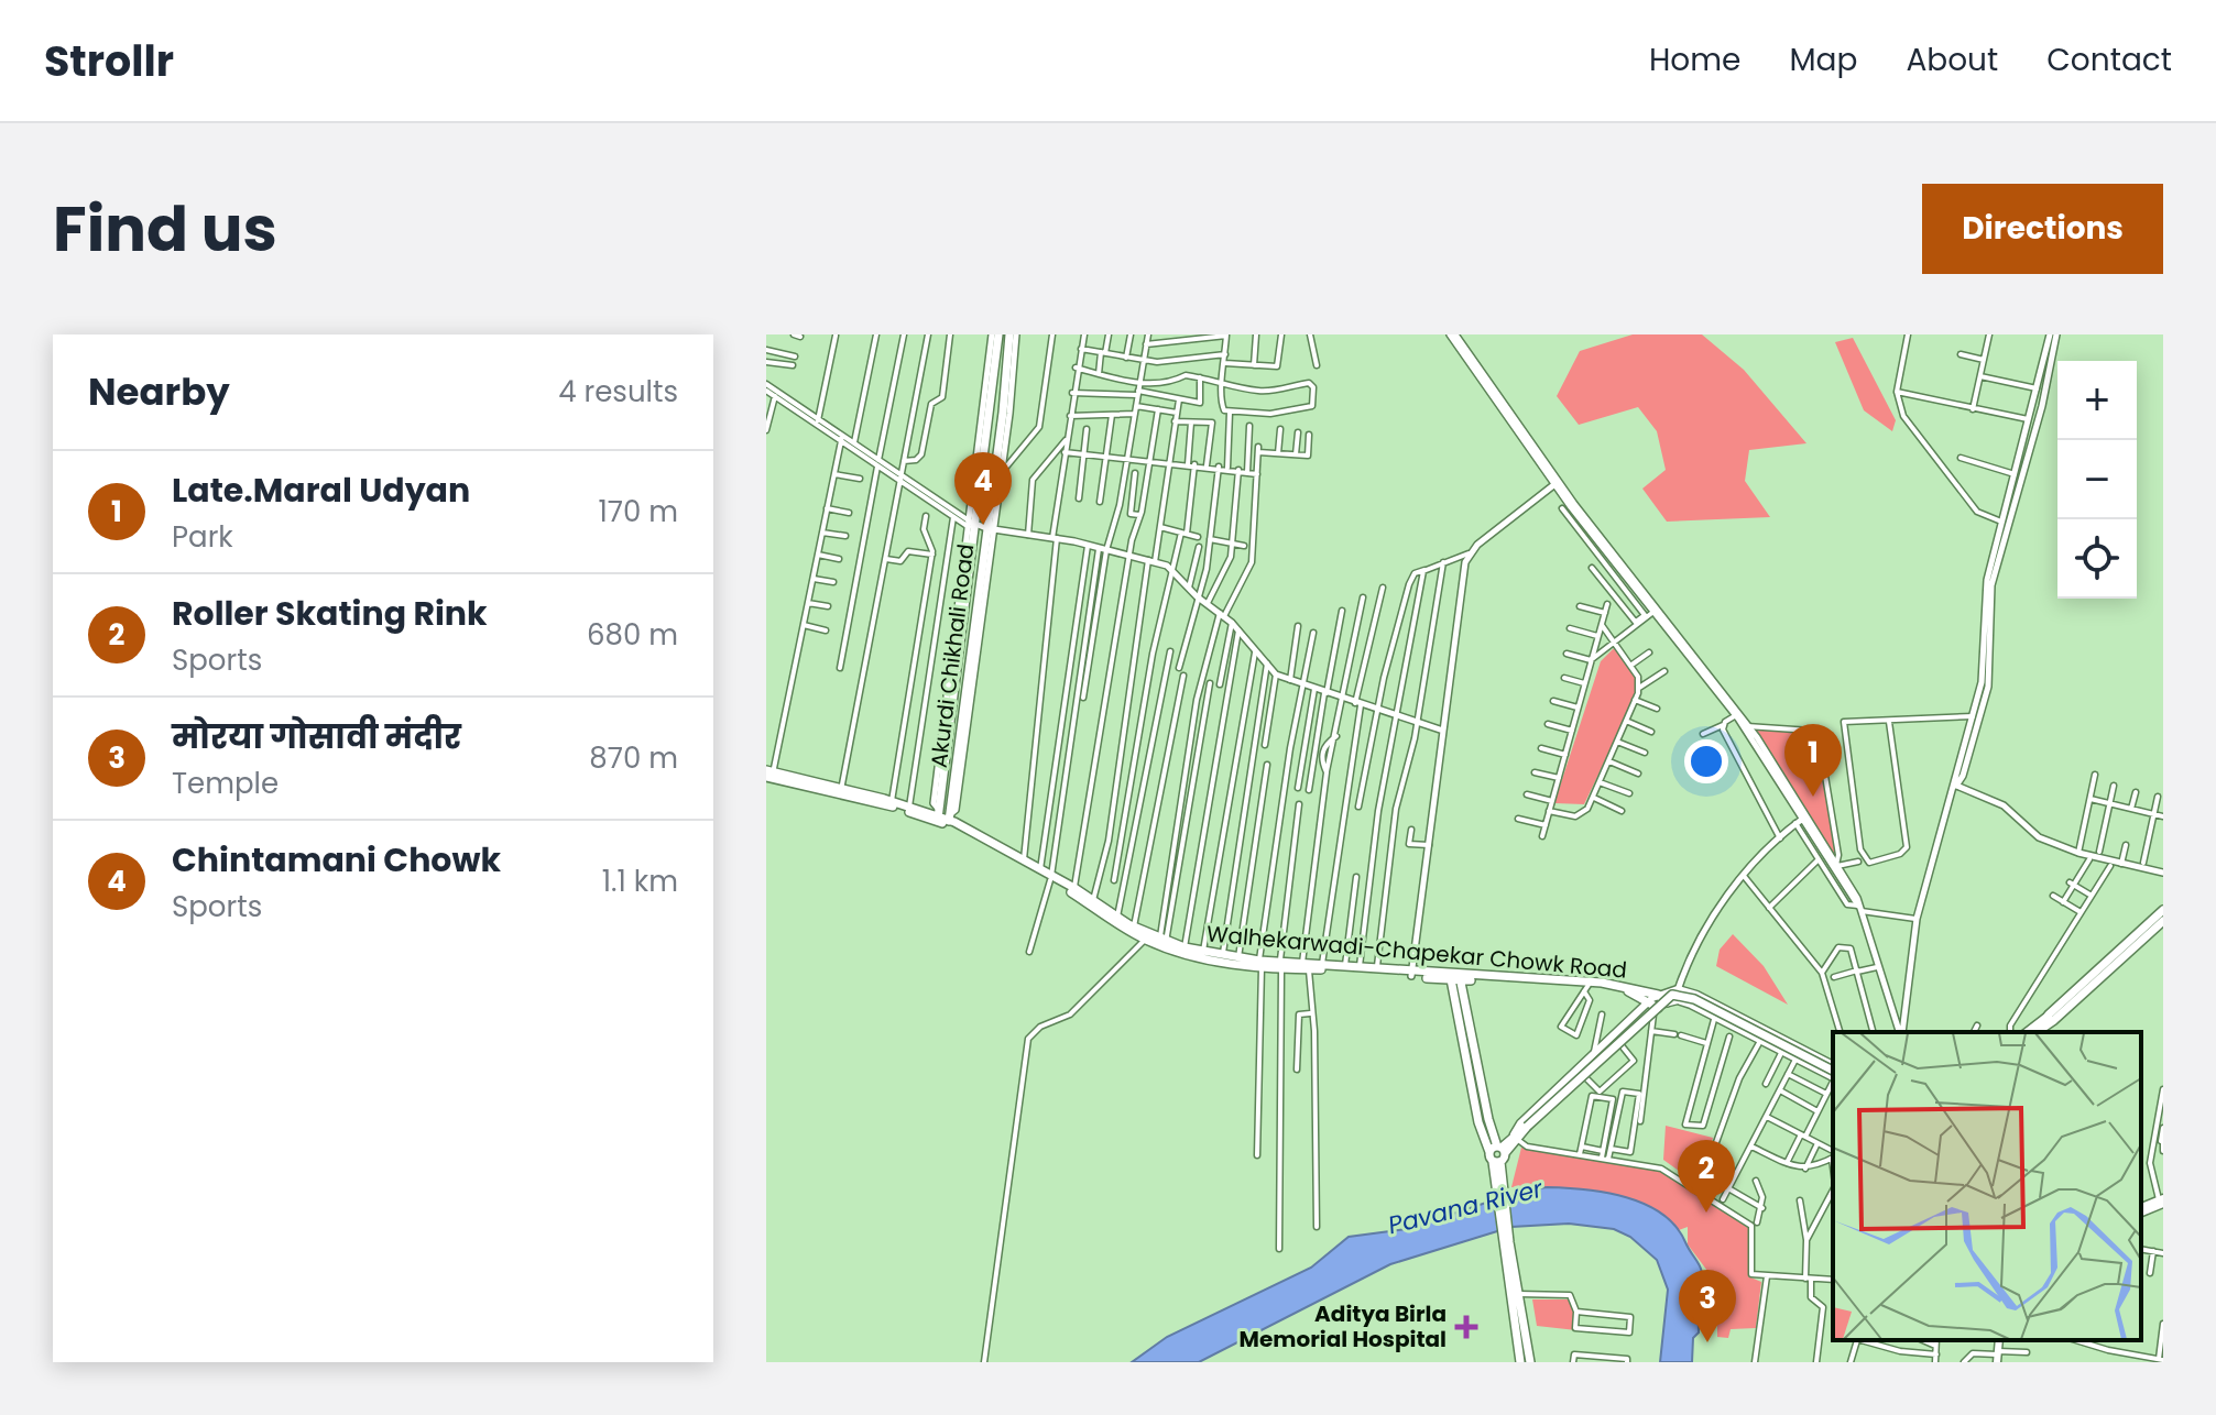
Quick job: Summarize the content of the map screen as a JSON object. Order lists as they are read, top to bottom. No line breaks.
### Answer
{"streets":{"main road":["Akurdi Chikhali Road","Walhekarwadi-Chapekar Chowk Road"]},"crossings":[["Akurdi Chikhali Road","Walhekarwadi-Chapekar Chowk Road"]],"water":["Pavana River"],"places":{"health":["Aditya Birla Memorial Hospital"]},"page":{"header":"Strollr","nav":["Home","Map","About","Contact"],"title":"Find us","buttons":"Directions","heading":["Nearby","4 results"],"map_buttons":["+","−"],"list":[{"mark":"1","name":"Late.Maral Udyan","note":"Park","value":"170 m"},{"mark":"2","name":"Roller Skating Rink","note":"Sports","value":"680 m"},{"mark":"3","name":"मोरया गोसावी मंदीर","note":"Temple","value":"870 m"},{"mark":"4","name":"Chintamani Chowk","note":"Sports","value":"1.1 km"}],"pins":["4","1","2","3"]}}
